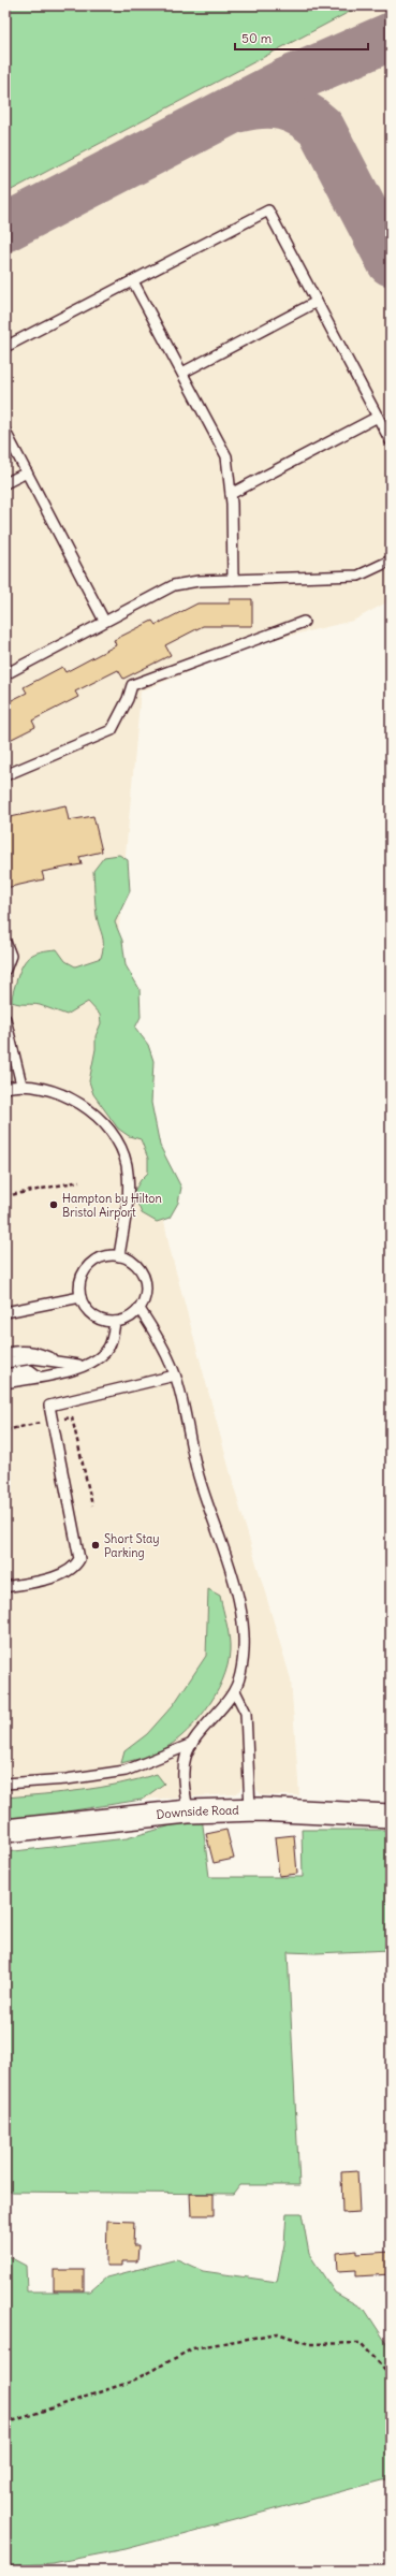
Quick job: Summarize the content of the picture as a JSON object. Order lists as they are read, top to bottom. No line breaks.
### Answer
{"streets":{"street":["Downside Road"]},"places":["Hampton by Hilton Bristol Airport","Short Stay Parking"],"scale_bar":"50 m"}
